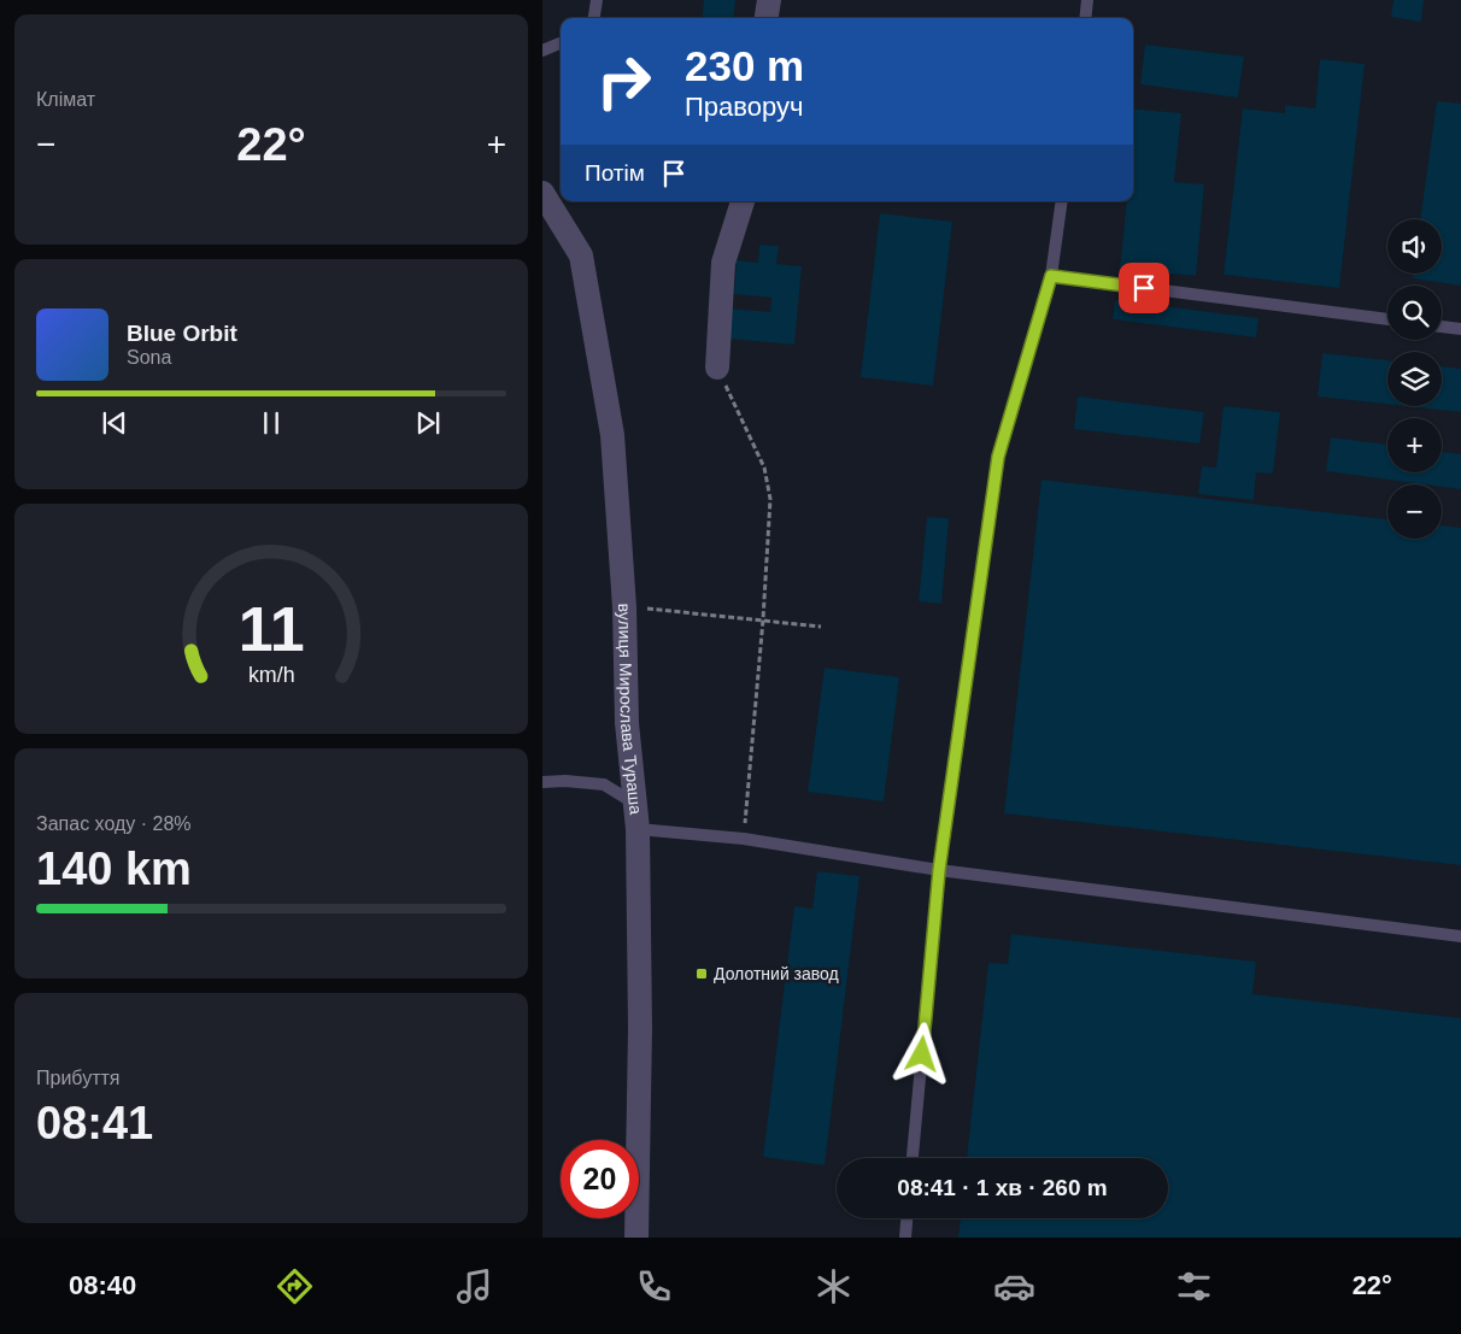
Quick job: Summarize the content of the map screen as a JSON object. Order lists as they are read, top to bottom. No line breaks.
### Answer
{"streets":{"street":["вулиця Мирослава Тураша"]},"places":{"transit":["Долотний завод"]},"page":{"tile":["Клімат",["Запас ходу · 28%","140 km"],["Прибуття","08:41"]],"turn":["230 m","Праворуч"],"heat":["−","22°","+"],"then":"Потім","map_buttons":["+","−"],"song":["Blue Orbit","Sona"],"limit":"20","trip":"08:41 · 1 хв · 260 m","tabs":["08:40","22°"],"gauge":["11","km/h"]}}
